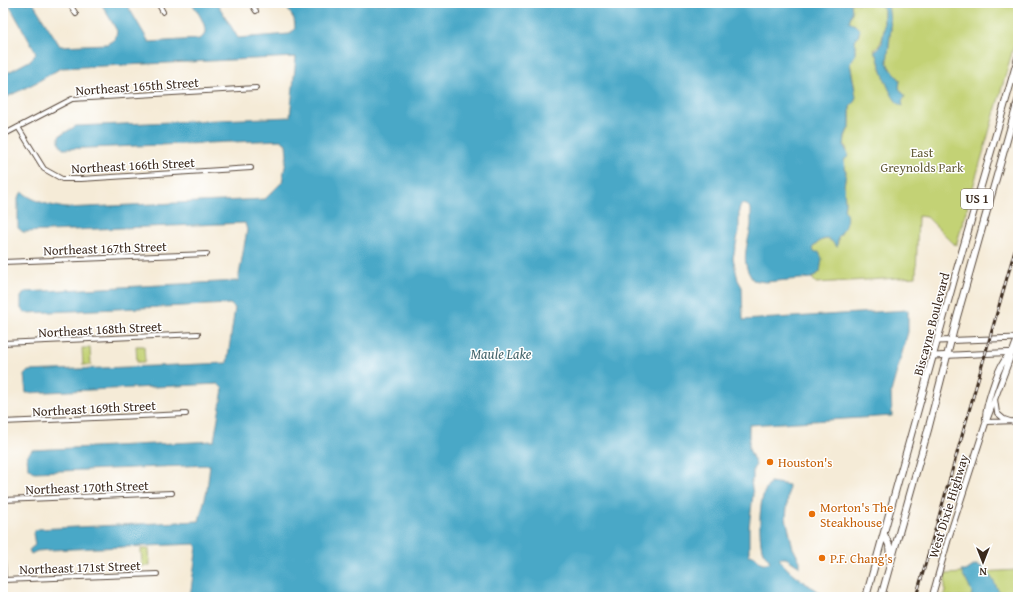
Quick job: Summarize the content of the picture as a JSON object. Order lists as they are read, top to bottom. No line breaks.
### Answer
{"streets":{"main road":["US 1","Biscayne Boulevard"],"street":["Northeast 165th Street","Northeast 166th Street","Northeast 167th Street","Northeast 168th Street","Northeast 169th Street","Northeast 170th Street","West Dixie Highway","Northeast 171st Street"]},"crossings":[["Northeast 165th Street","Northeast 166th Street"]],"water":["Maule Lake"],"parks":["East Greynolds Park"],"places":["Houston's","Morton's The Steakhouse","P.F. Chang's"],"north":"bottom"}
